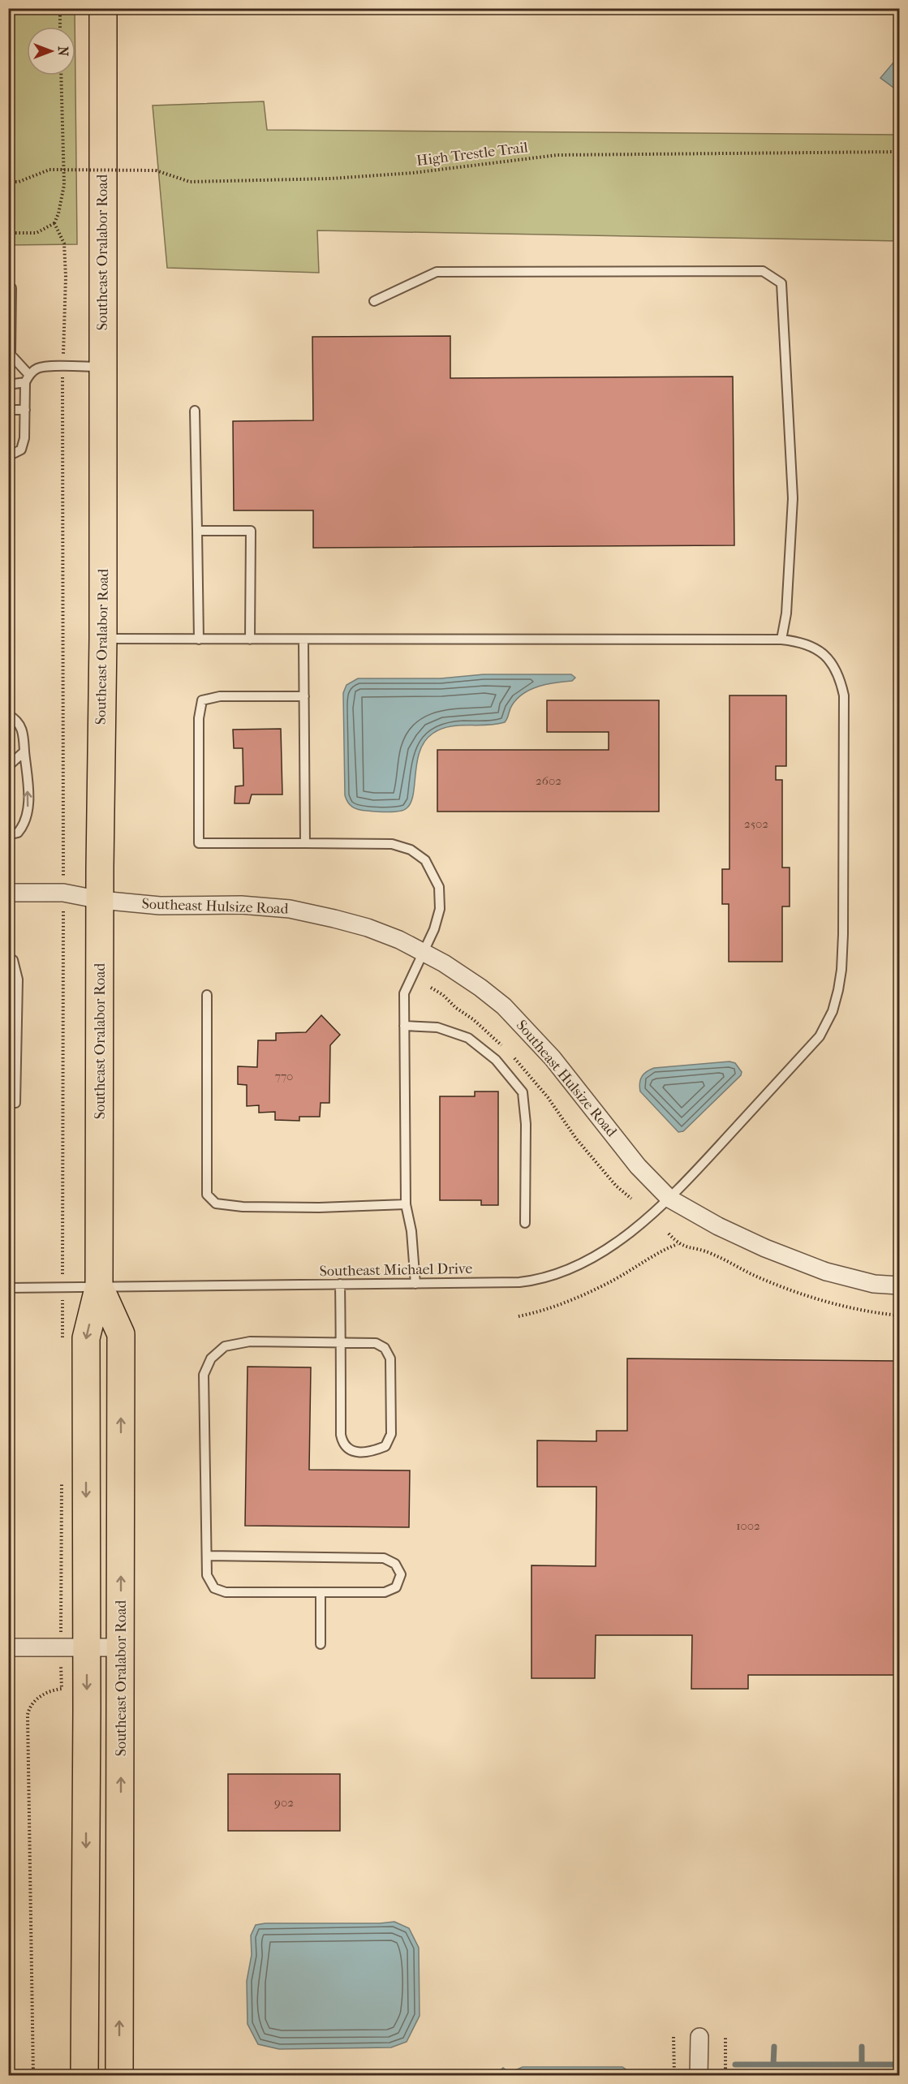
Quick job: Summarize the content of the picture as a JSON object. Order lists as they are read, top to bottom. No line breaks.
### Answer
{"streets":{"main road":["Southeast Oralabor Road"],"street":["Southeast Hulsize Road"],"lane":["Southeast Michael Drive"],"path":["High Trestle Trail"]},"crossings":[["Southeast Oralabor Road","Southeast Hulsize Road"],["Southeast Oralabor Road","Southeast Michael Drive"],["Southeast Hulsize Road","Southeast Michael Drive"]],"house_numbers":["2602","2502","770","1002","902"],"north":"right"}
